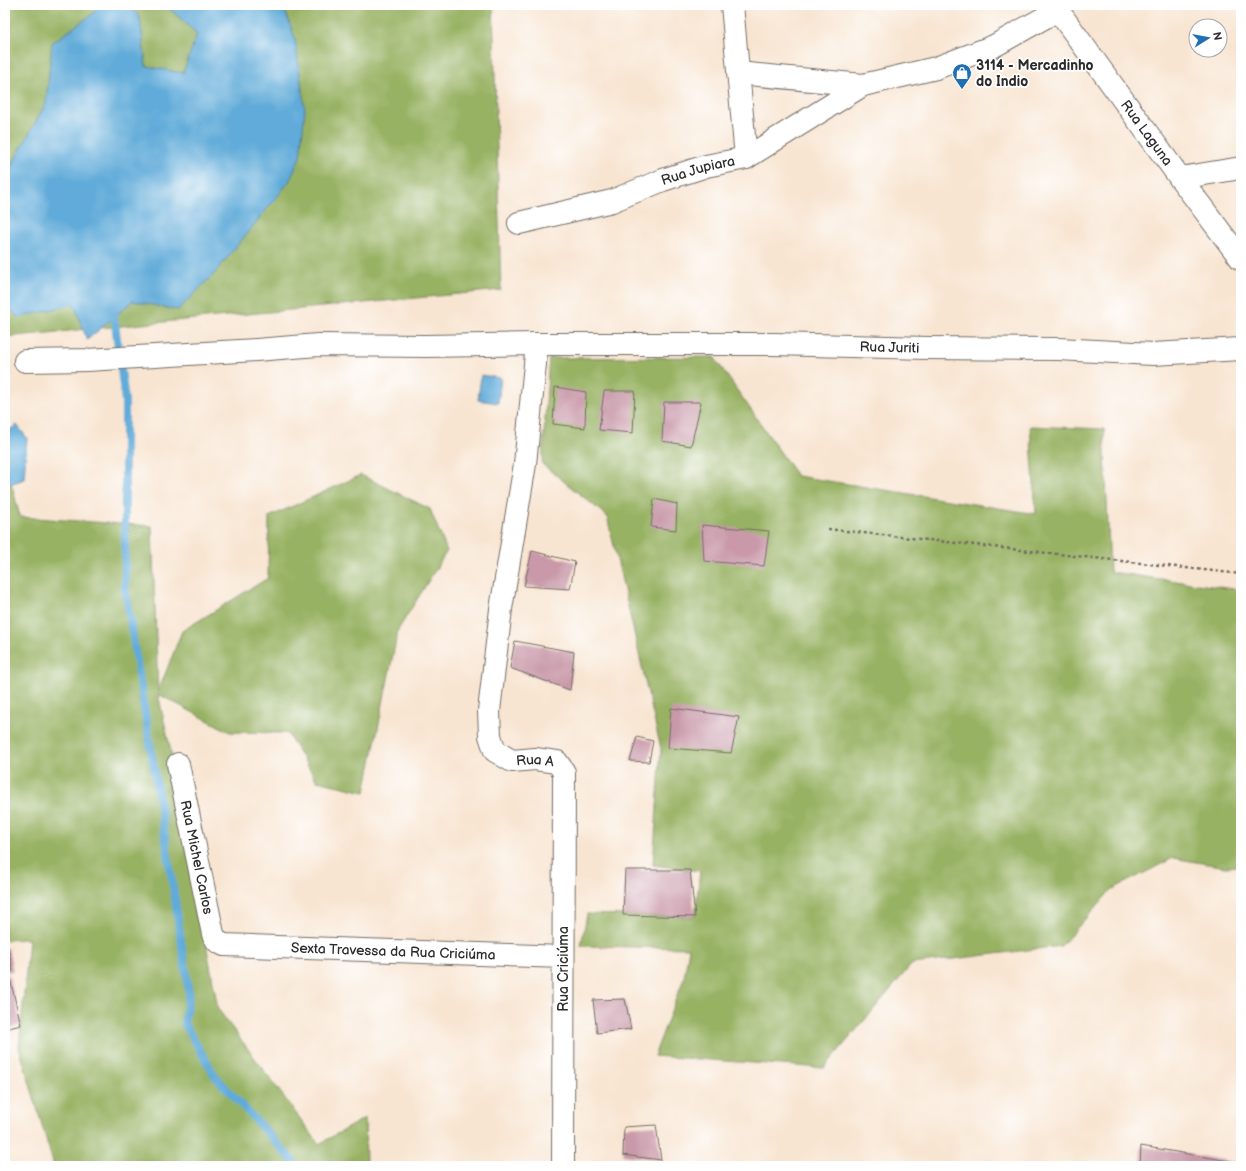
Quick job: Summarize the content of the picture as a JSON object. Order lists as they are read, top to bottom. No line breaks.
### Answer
{"streets":{"street":["Rua Laguna","Rua Jupiara","Rua Juriti","Rua A","Rua Michel Carlos","Sexta Travessa da Rua Criciúma","Rua Criciúma"]},"crossings":[["Rua Laguna","Rua Jupiara"],["Rua Juriti","Rua A"],["Rua A","Rua Criciúma"],["Rua Michel Carlos","Sexta Travessa da Rua Criciúma"],["Sexta Travessa da Rua Criciúma","Rua Criciúma"]],"places":{"shop":["3114 - Mercadinho do Indio"]},"north":"right"}
